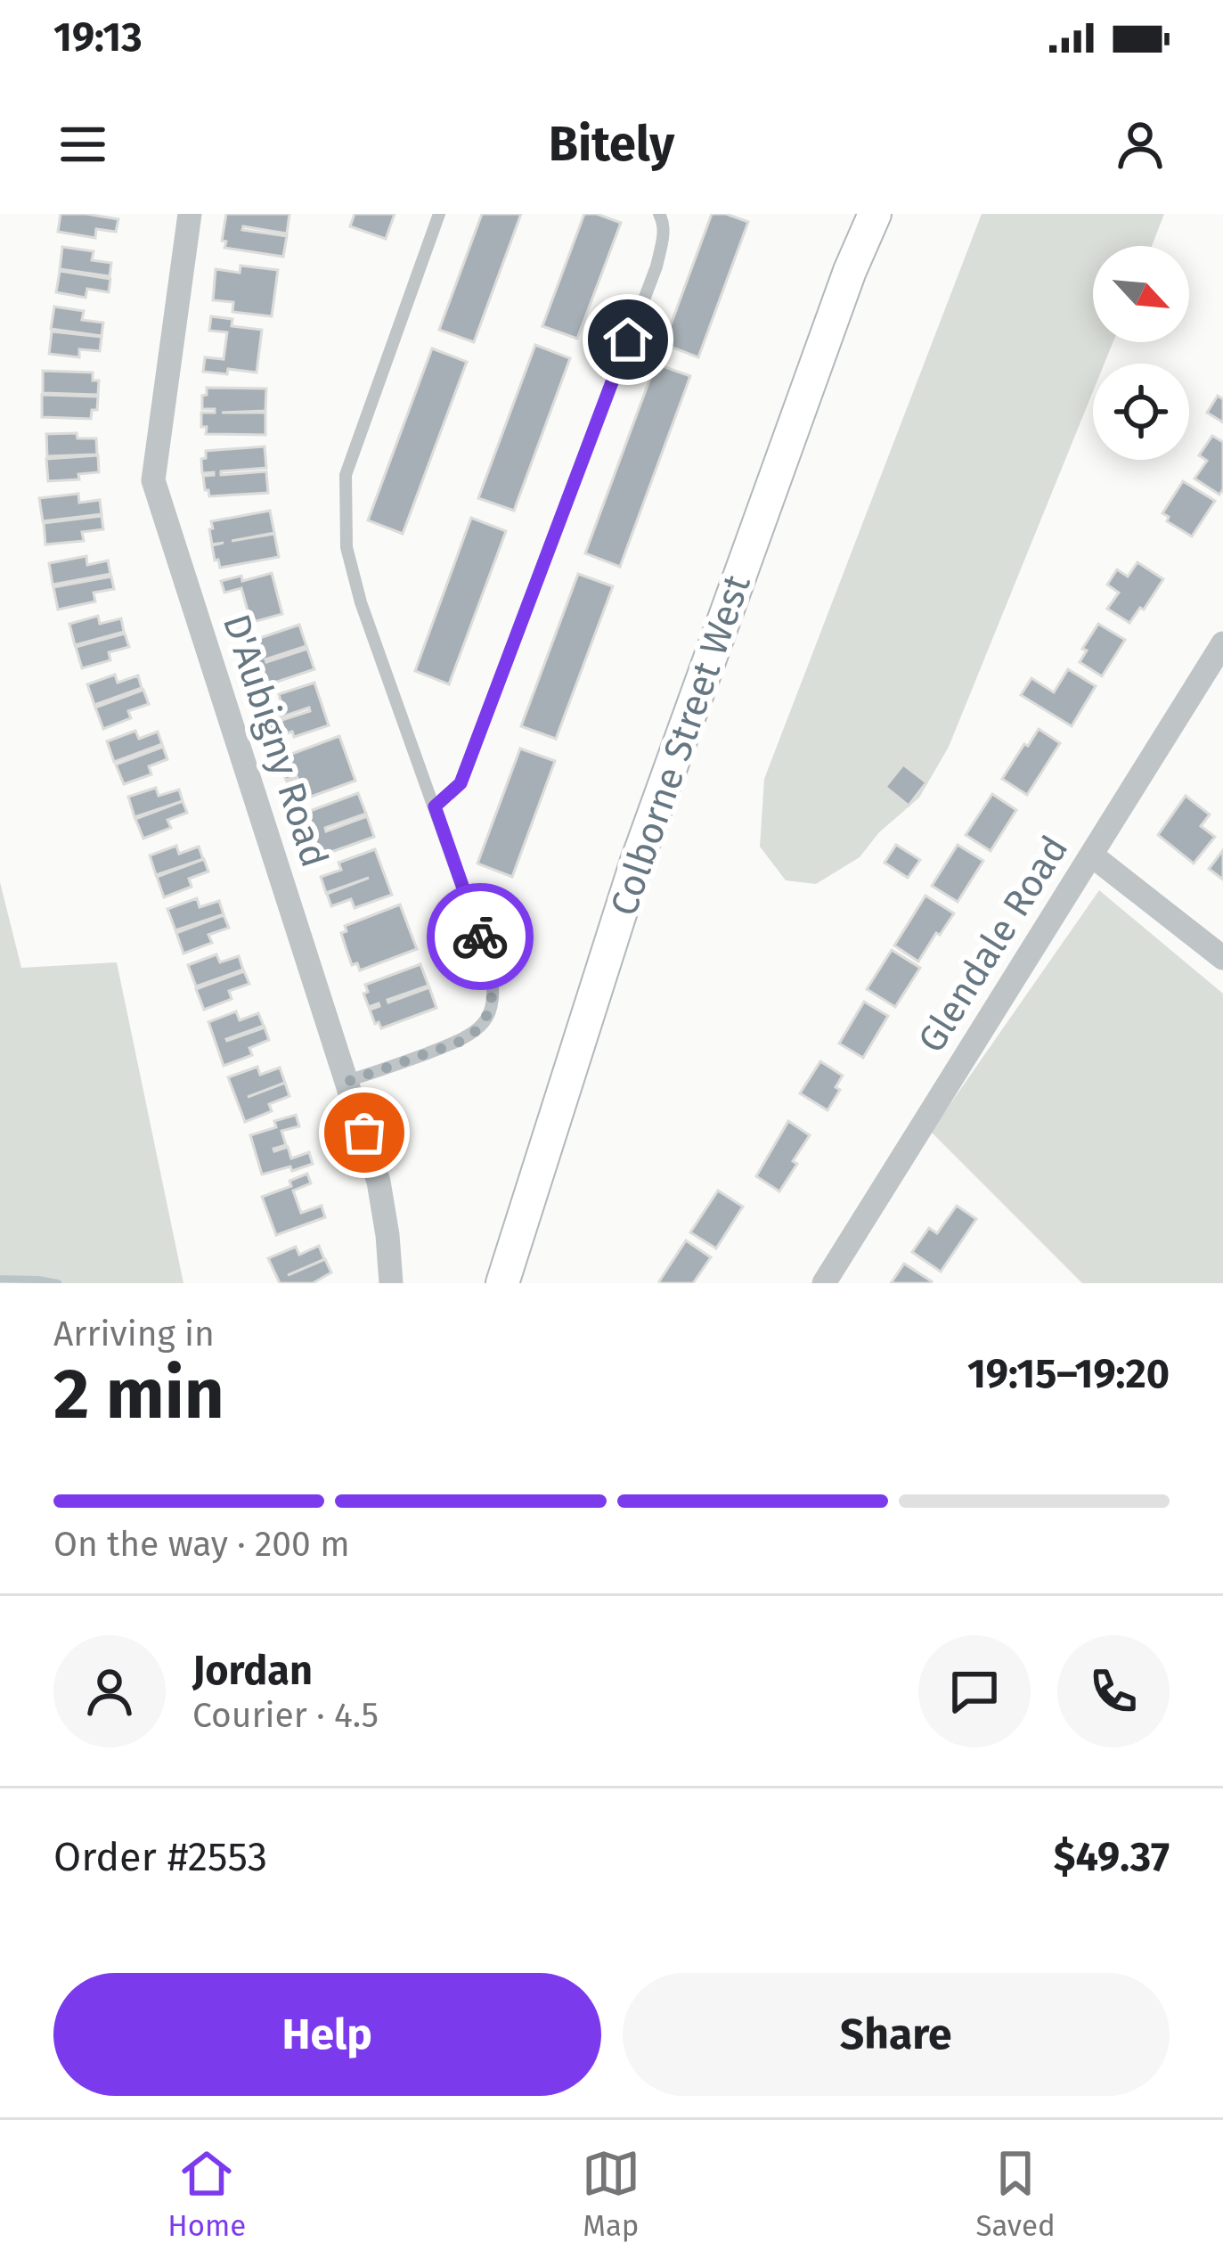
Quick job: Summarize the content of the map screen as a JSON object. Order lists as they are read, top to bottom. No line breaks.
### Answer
{"streets":{"main road":["Colborne Street West"],"street":["D'Aubigny Road","Glendale Road"]},"north":"bottom right","page":{"status":"19:13","header":"Bitely","heading":["2 min","Arriving in","19:15–19:20"],"panel":["Jordan","Courier · 4.5","Order #2553","$49.37"],"bar":"On the way · 200 m","buttons":["Help","Share"],"tabs":["Home","Map","Saved"]}}
